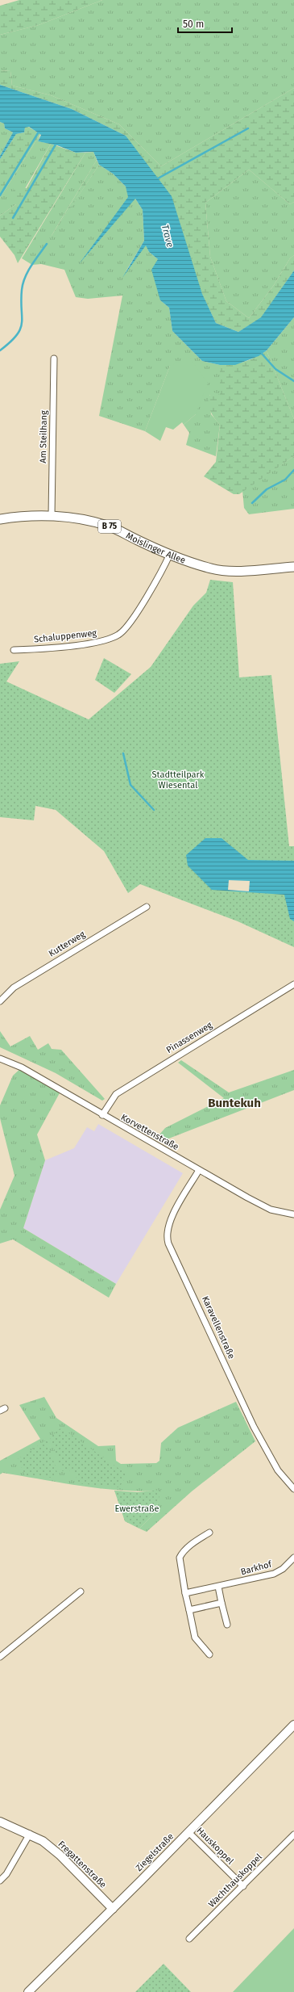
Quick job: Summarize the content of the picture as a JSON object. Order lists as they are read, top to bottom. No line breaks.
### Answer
{"streets":{"main road":["B 75","Moislinger Allee","Ziegelstraße","Fregattenstraße"],"street":["Am Steilhang","Schaluppenweg","Kutterweg","Pinassenweg","Korvettenstraße","Karavellenstraße","Barkhof","Hauskoppel","Wachthauskoppel"]},"crossings":[["Am Steilhang","Moislinger Allee"],["Moislinger Allee","Schaluppenweg"],["Pinassenweg","Korvettenstraße"],["Korvettenstraße","Karavellenstraße"],["Hauskoppel","Ziegelstraße"],["Hauskoppel","Wachthauskoppel"],["Ziegelstraße","Fregattenstraße"]],"districts":["Buntekuh"],"water":["Trave"],"parks":["Stadtteilpark Wiesental","Ewerstraße"],"scale_bar":"50 m"}
